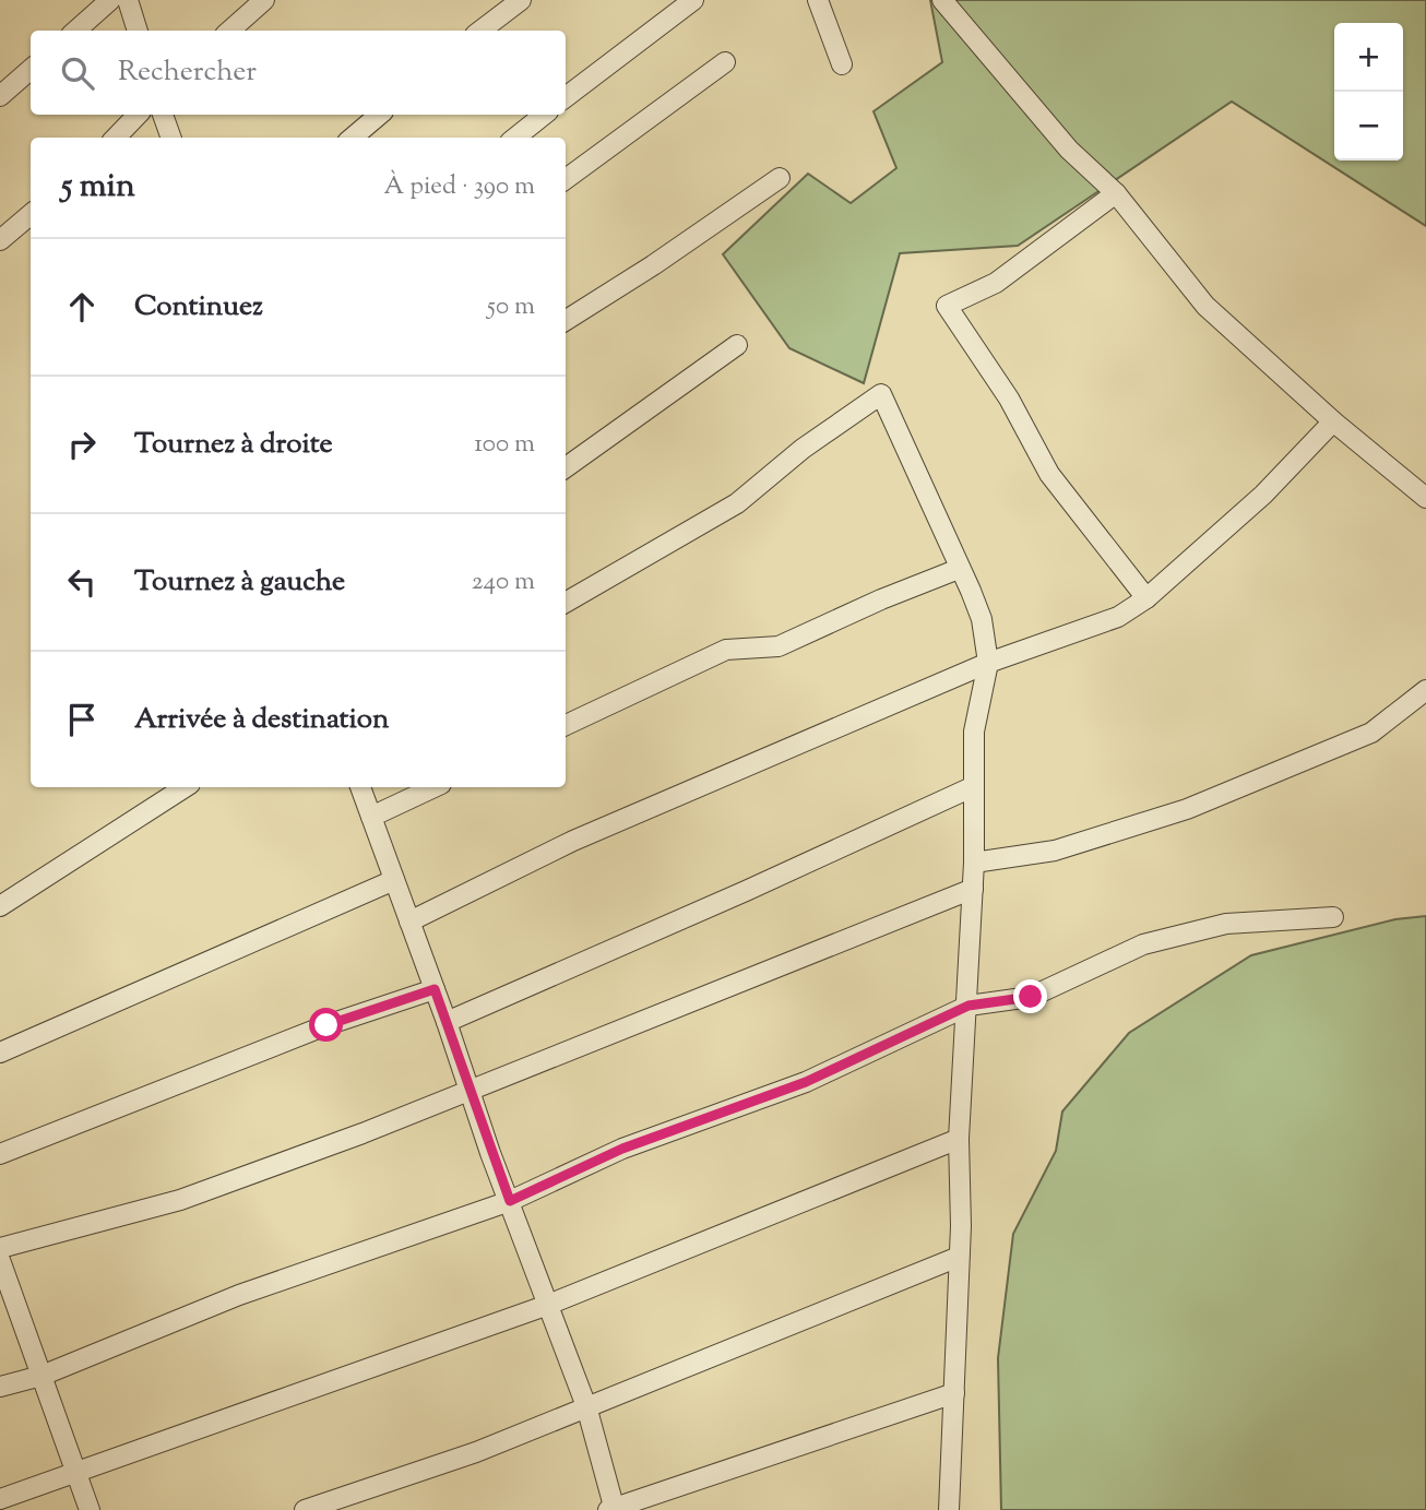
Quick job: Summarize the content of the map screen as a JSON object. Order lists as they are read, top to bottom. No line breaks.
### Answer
{"page":{"map_buttons":["+","−"],"search":"Rechercher","heading":["5 min","À pied · 390 m"],"list":[["Continuez","50 m"],["Tournez à droite","100 m"],["Tournez à gauche","240 m"],"Arrivée à destination"]}}
